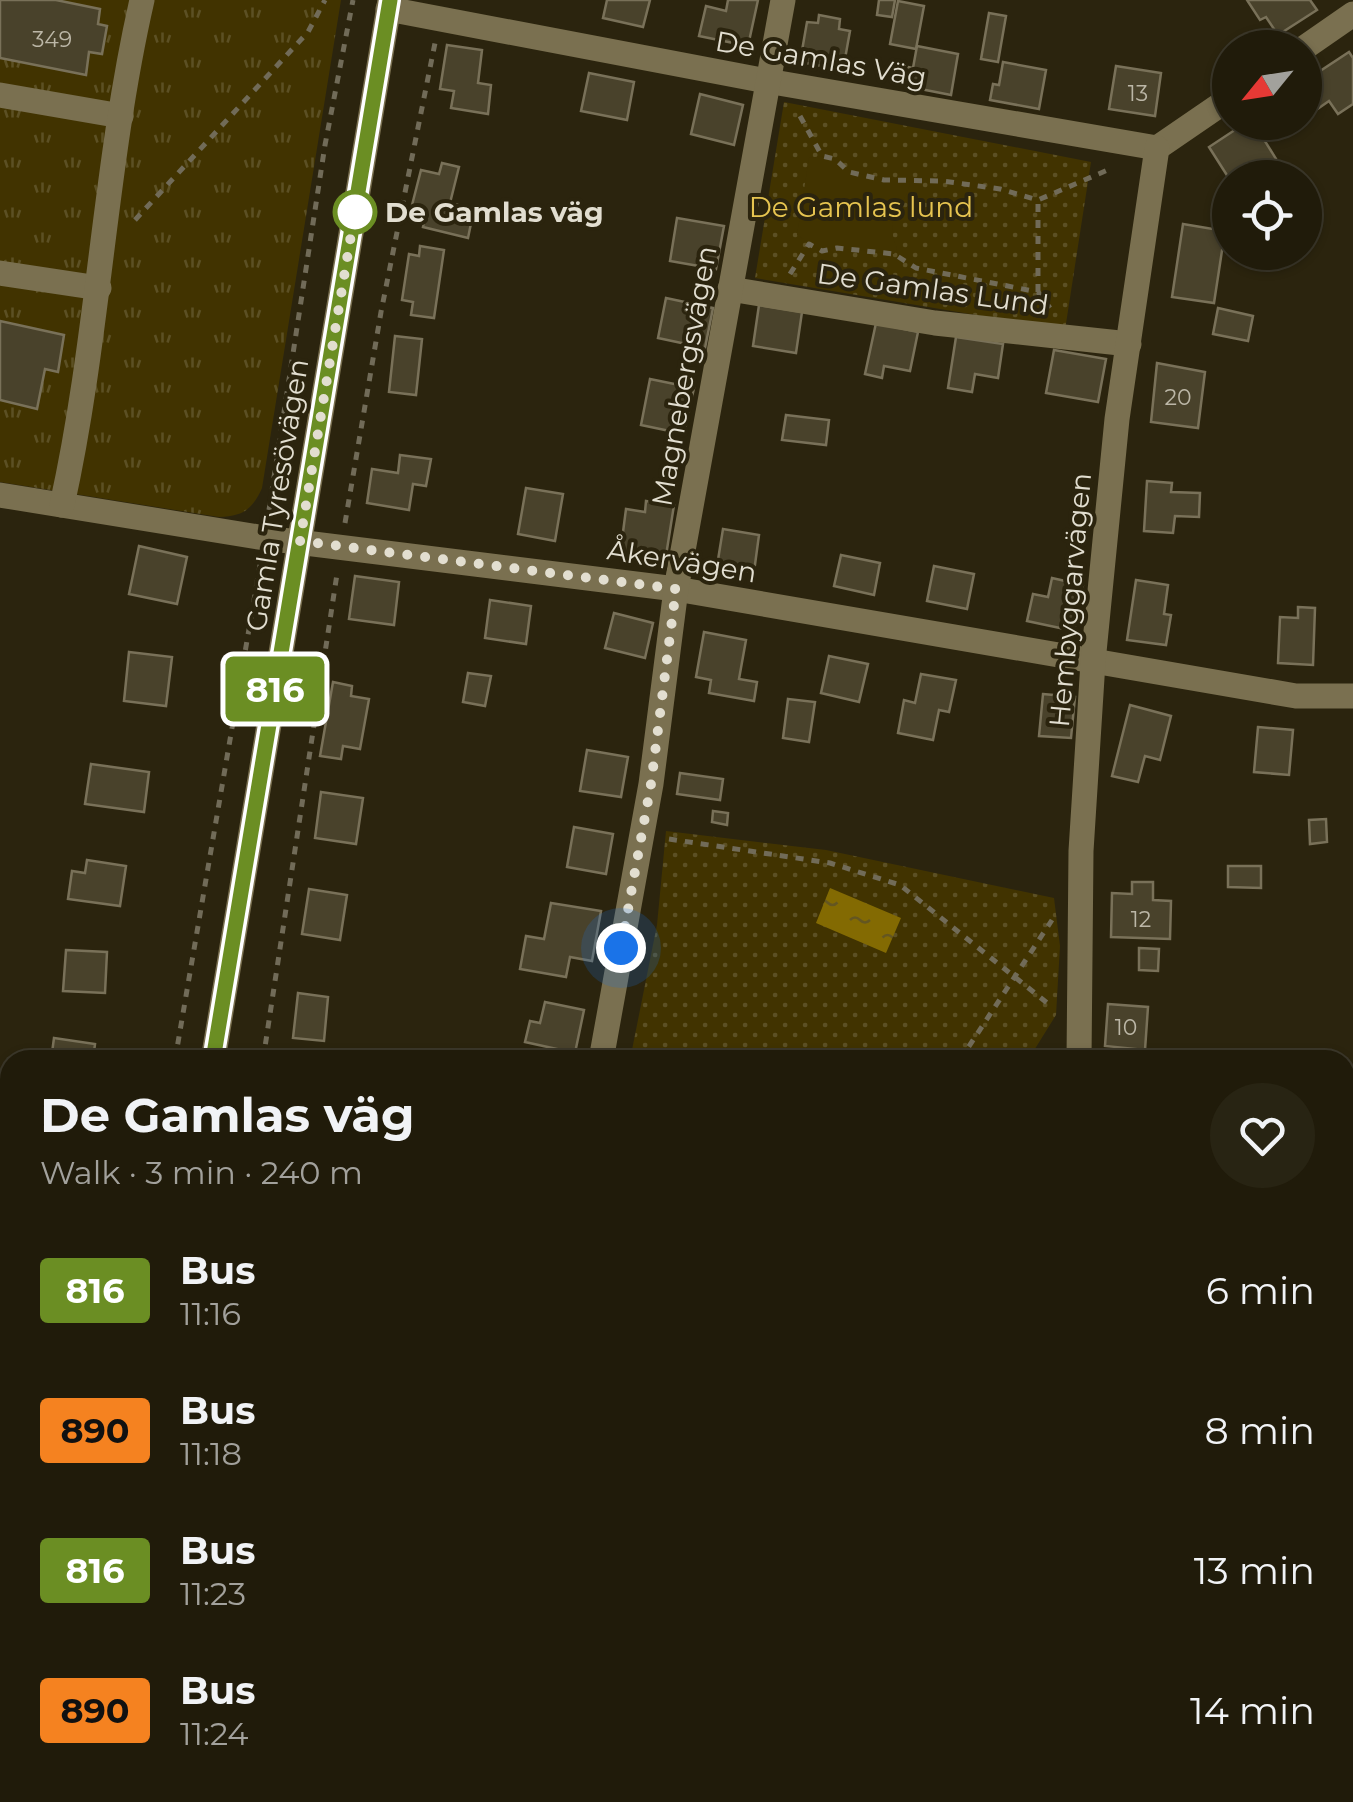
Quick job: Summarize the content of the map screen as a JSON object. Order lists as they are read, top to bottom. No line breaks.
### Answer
{"streets":{"street":["De Gamlas Väg","De Gamlas Lund","Magnebergsvägen","Gamla Tyresövägen","Åkervägen","Hembyggarvägen"]},"crossings":[["De Gamlas Väg","Magnebergsvägen"],["De Gamlas Väg","Gamla Tyresövägen"],["De Gamlas Väg","Hembyggarvägen"],["De Gamlas Lund","Magnebergsvägen"],["De Gamlas Lund","Hembyggarvägen"],["Magnebergsvägen","Åkervägen"],["Gamla Tyresövägen","Åkervägen"],["Åkervägen","Hembyggarvägen"]],"parks":["De Gamlas lund"],"places":["De Gamlas väg"],"lines":["bus line 816"],"house_numbers":["349","13","20","12","10"],"north":"bottom left","page":{"on_map":"816","heading":["De Gamlas väg","Walk · 3 min · 240 m"],"list":[{"mark":"816","name":"Bus","note":"11:16","value":"6 min"},{"mark":"890","name":"Bus","note":"11:18","value":"8 min"},{"mark":"816","name":"Bus","note":"11:23","value":"13 min"},{"mark":"890","name":"Bus","note":"11:24","value":"14 min"}]}}
